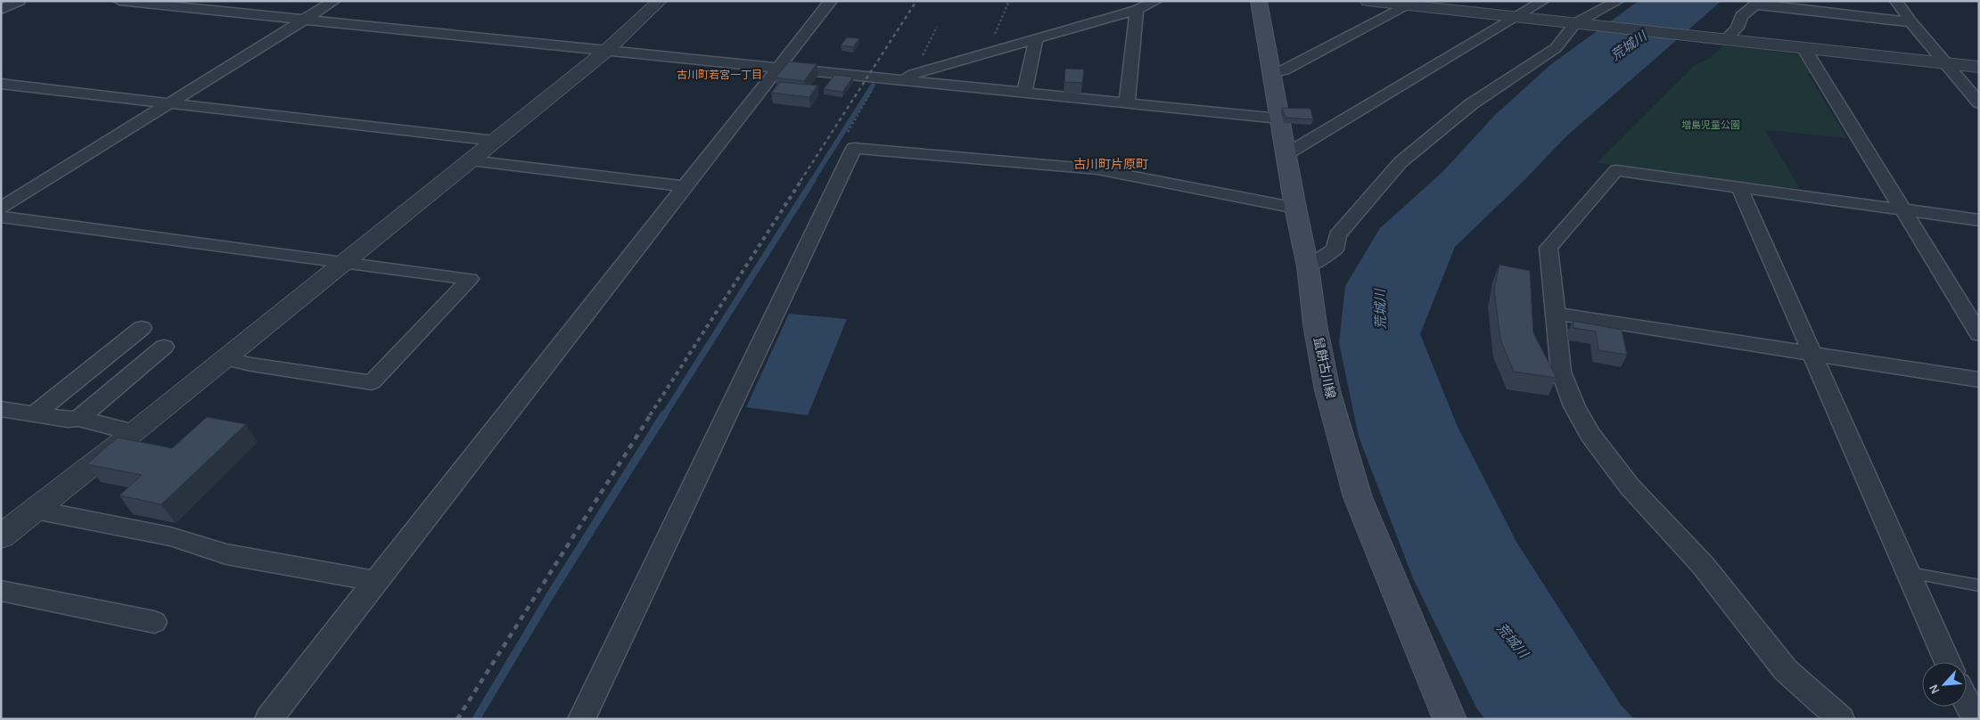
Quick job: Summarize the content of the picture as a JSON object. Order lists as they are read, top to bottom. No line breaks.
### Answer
{"streets":{"main road":["鼠餅古川線"]},"districts":["古川町若宮一丁目","古川町片原町"],"water":["荒城川"],"parks":["増島児童公園"],"north":"bottom left"}
